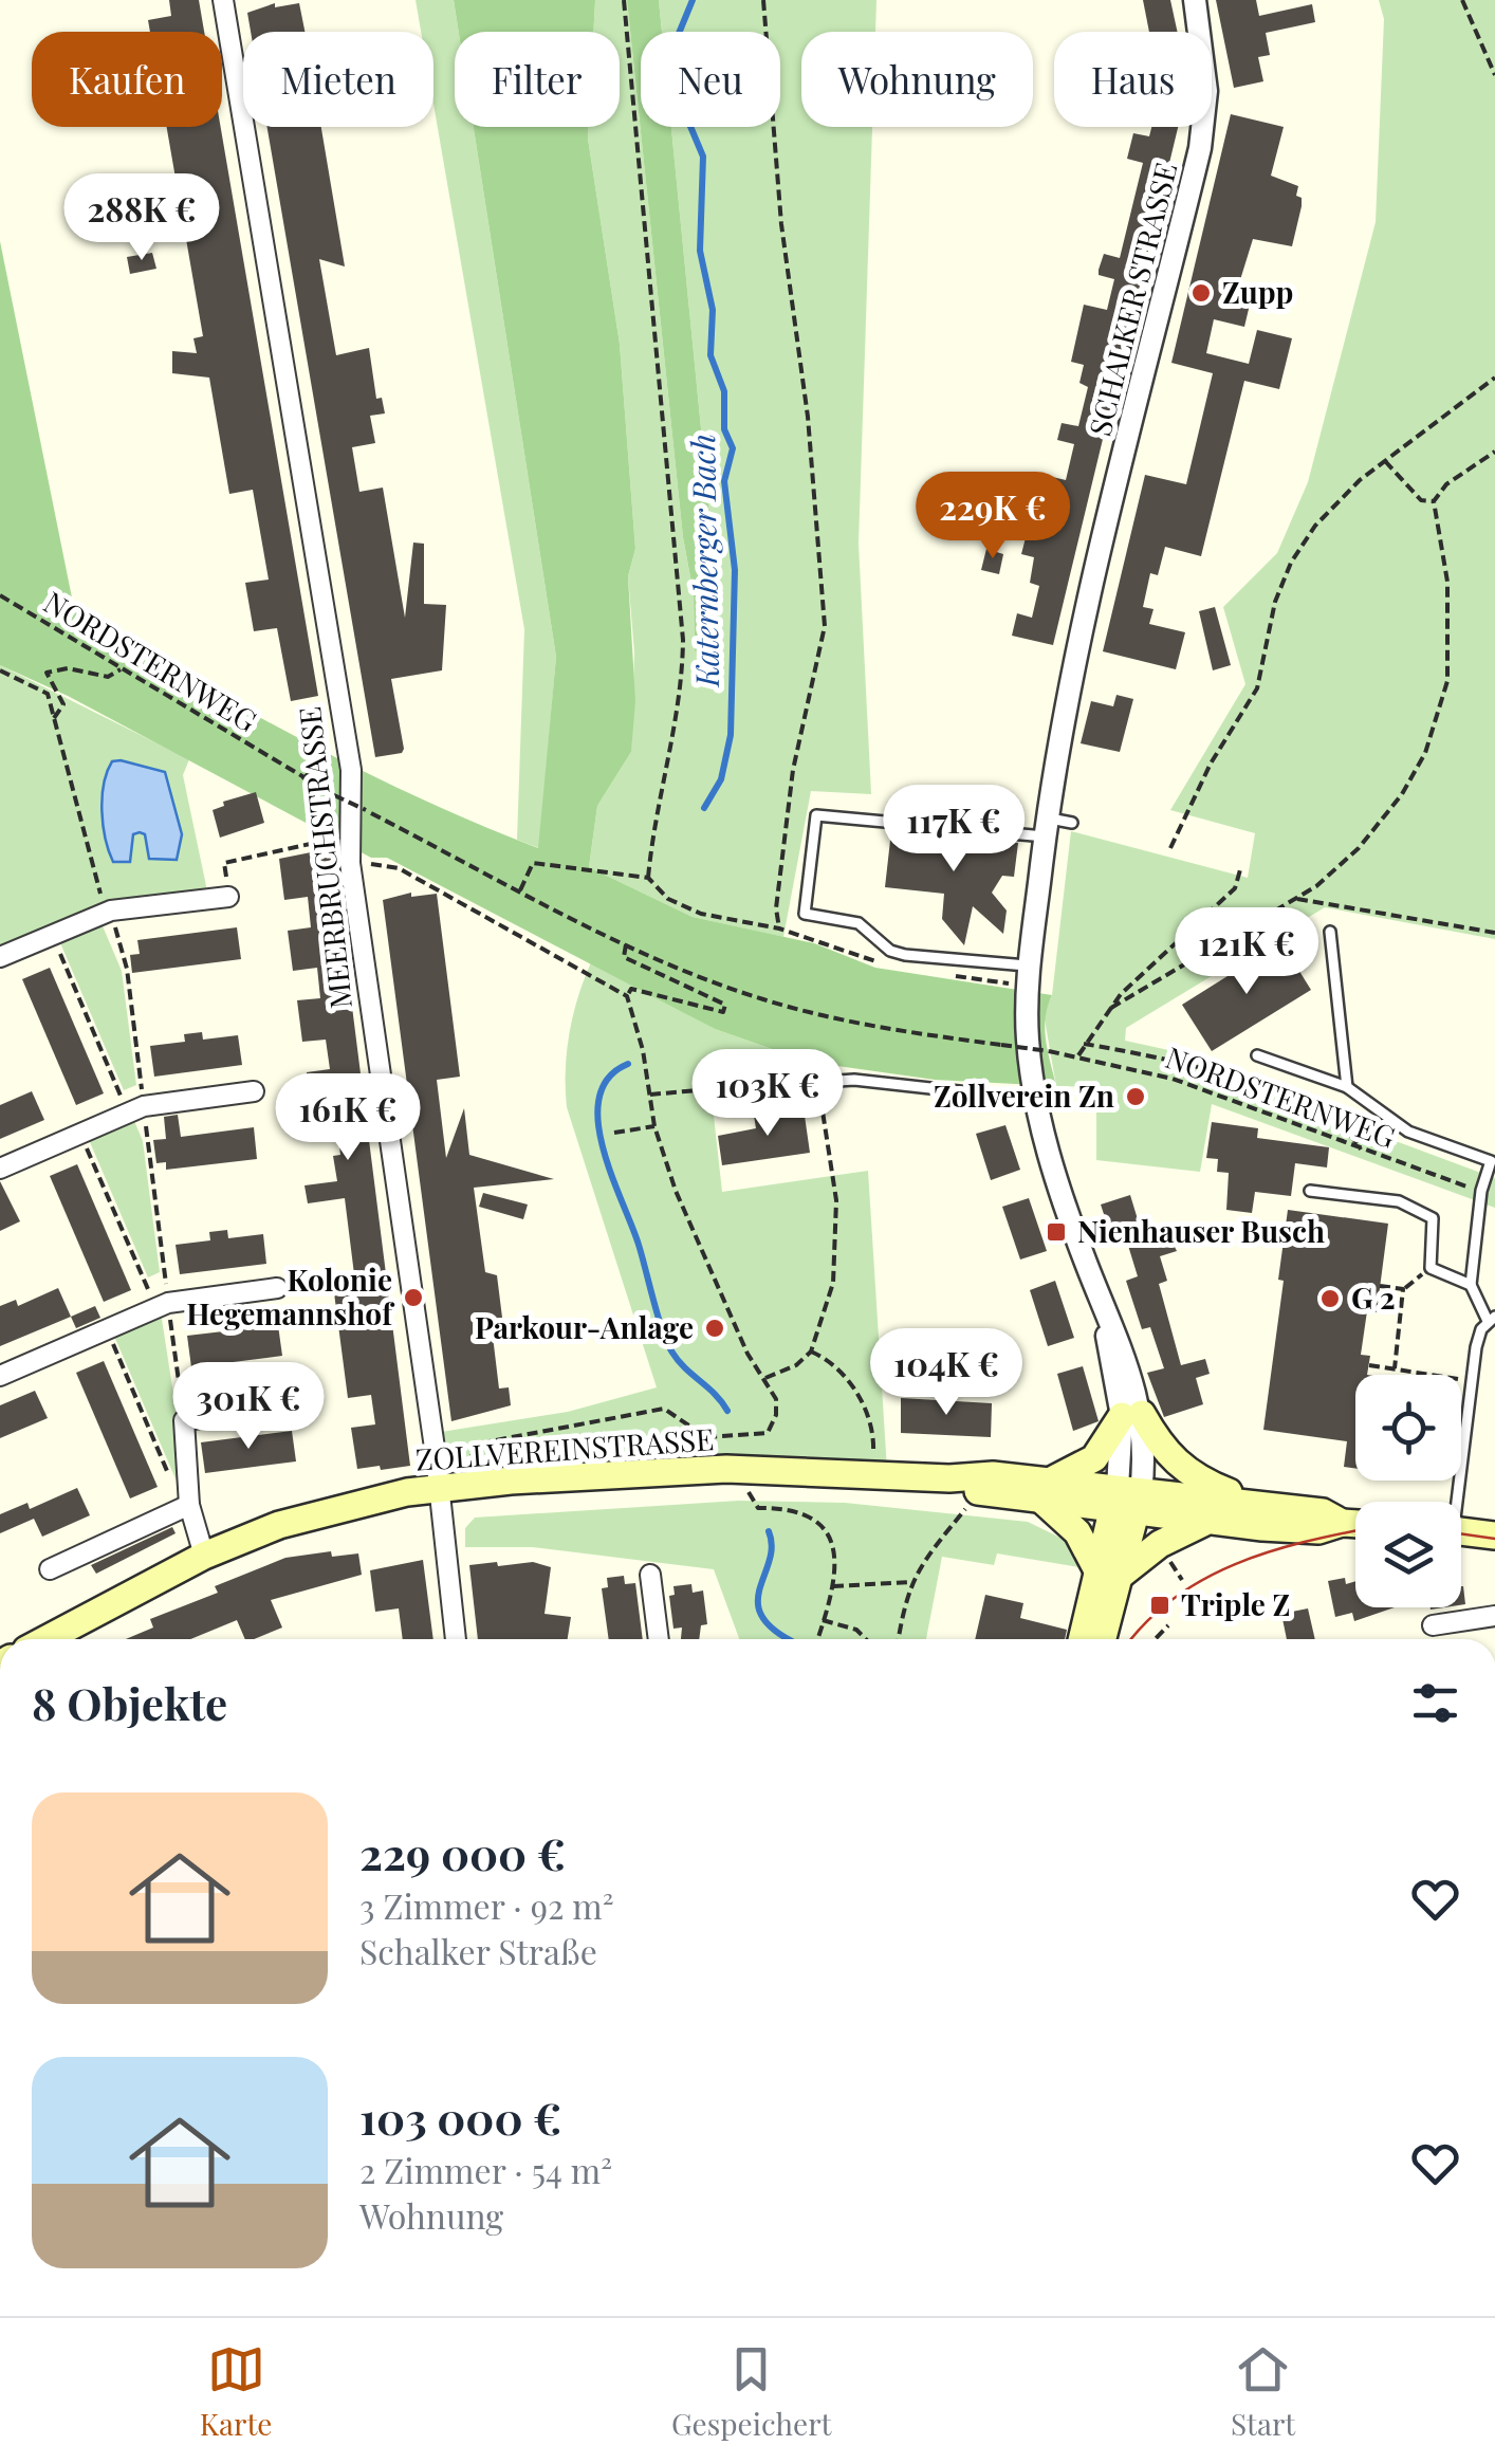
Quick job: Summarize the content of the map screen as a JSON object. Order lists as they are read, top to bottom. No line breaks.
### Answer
{"streets":{"main road":["ZOLLVEREINSTRASSE"],"street":["SCHALKER STRASSE","MEERBRUCHSTRASSE"],"path":["NORDSTERNWEG"]},"crossings":[["SCHALKER STRASSE","ZOLLVEREINSTRASSE"],["MEERBRUCHSTRASSE","ZOLLVEREINSTRASSE"]],"water":["Katernberger Bach"],"places":{"other":["Zupp","Zollverein Zn","Kolonie Hegemannshof","G 2","Parkour-Anlage"],"transit":["Nienhauser Busch","Triple Z"]},"page":{"chip":["Kaufen","Mieten","Filter","Neu","Wohnung","Haus"],"price":["288K €","229K €","117K €","121K €","103K €","161K €","104K €","301K €"],"heading":"8 Objekte","list":[{"name":"229 000 €","note":"3 Zimmer · 92 m² · Schalker Straße"},{"name":"103 000 €","note":"2 Zimmer · 54 m² · Wohnung"}],"tabs":["Karte","Gespeichert","Start"]}}
